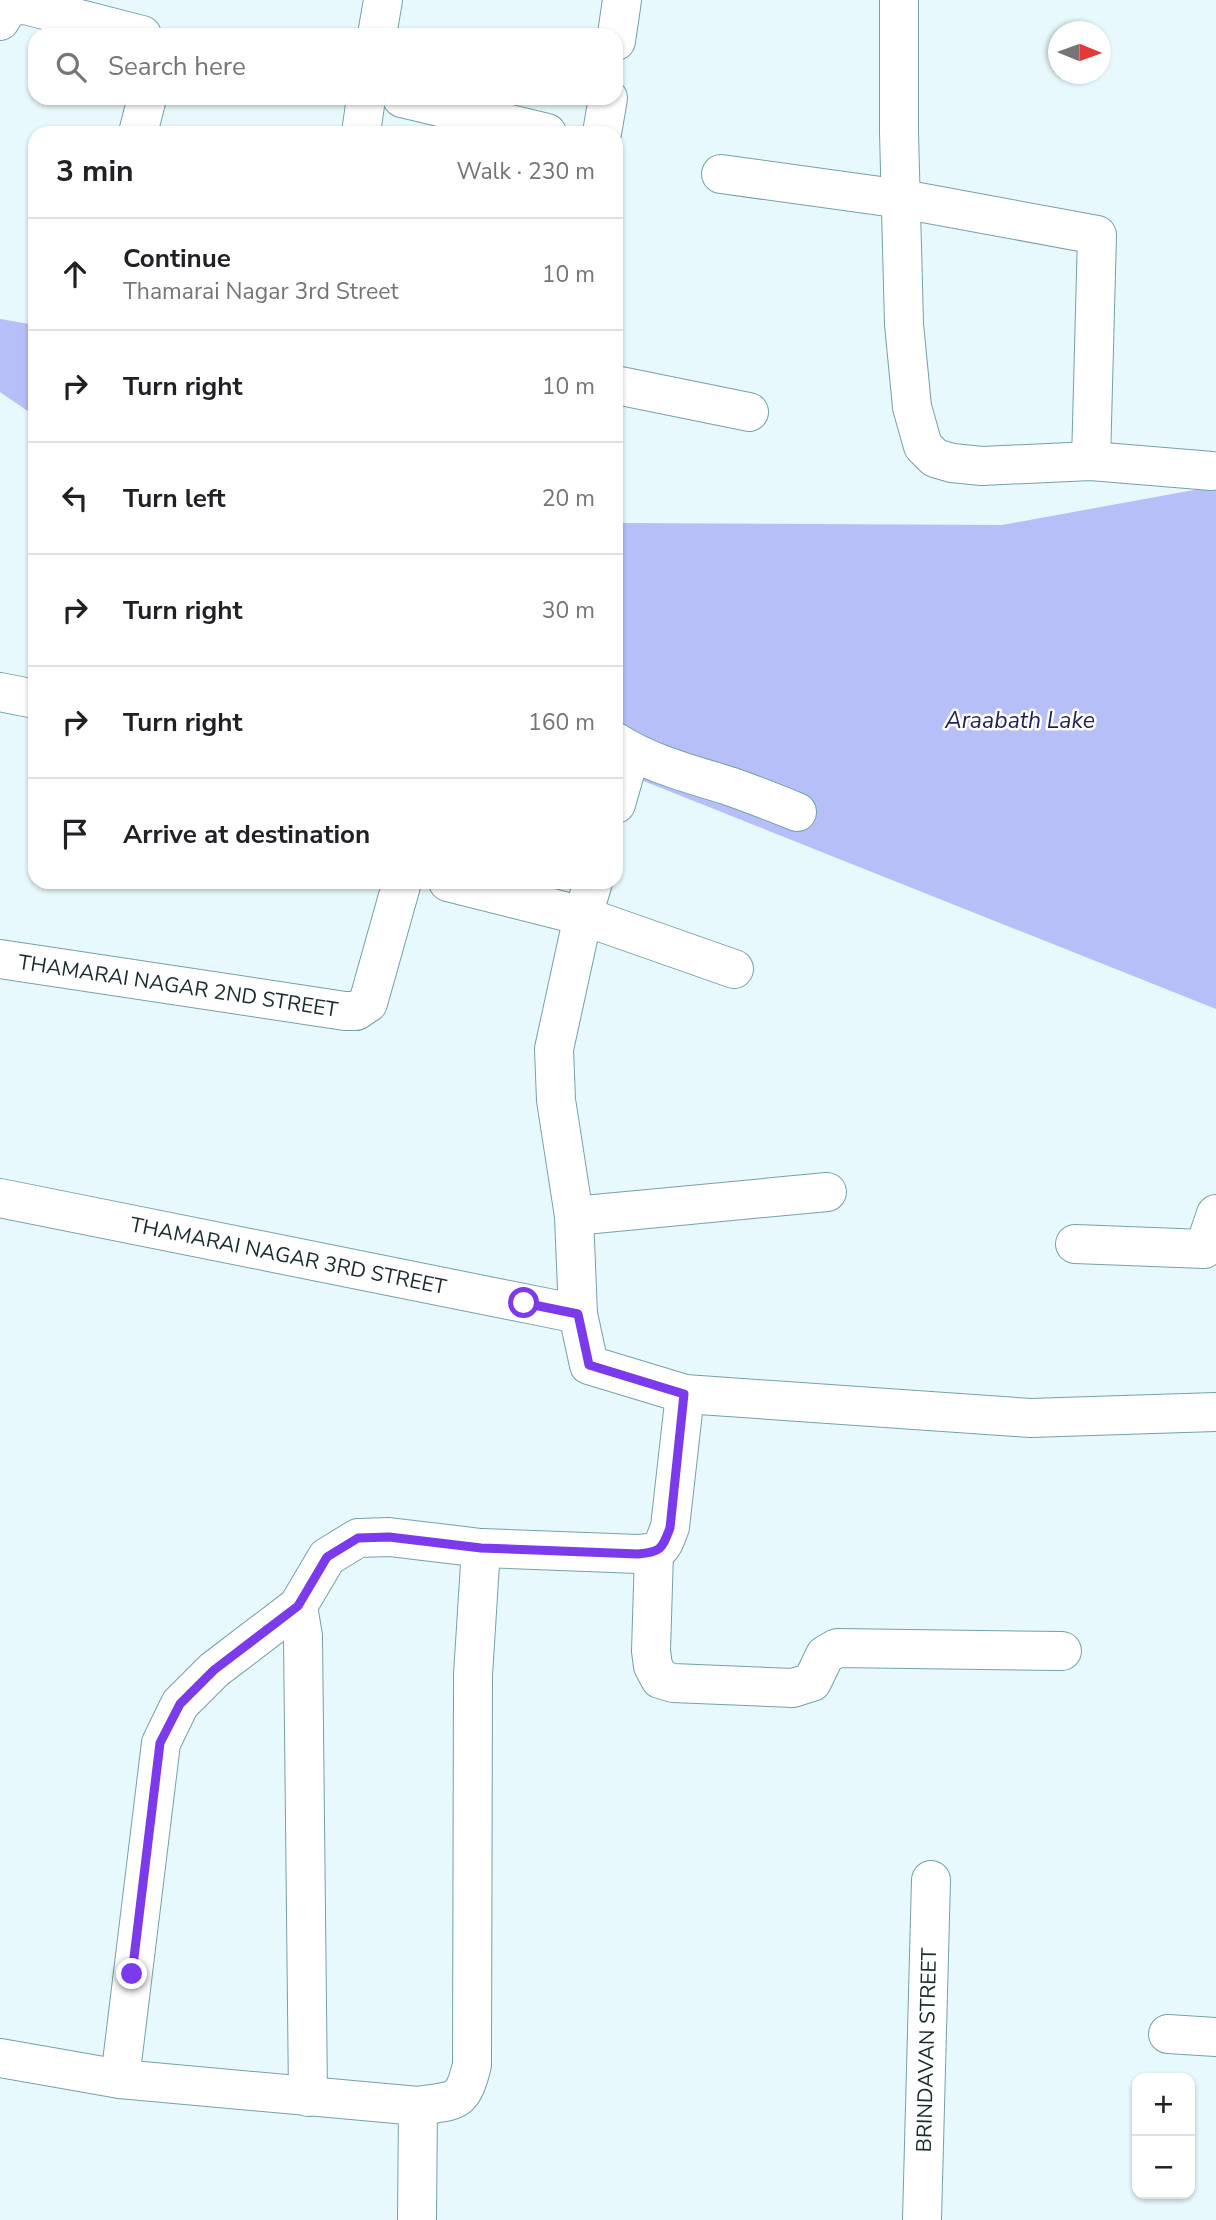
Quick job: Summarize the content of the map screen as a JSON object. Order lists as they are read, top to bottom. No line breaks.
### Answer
{"streets":{"street":["THAMARAI NAGAR 2ND STREET","THAMARAI NAGAR 3RD STREET","BRINDAVAN STREET"]},"water":["Araabath Lake"],"north":"right","page":{"search":"Search here","heading":["3 min","Walk · 230 m"],"list":[["Continue","Thamarai Nagar 3rd Street","10 m"],["Turn right","10 m"],["Turn left","20 m"],["Turn right","30 m"],["Turn right","160 m"],"Arrive at destination"],"map_buttons":["+","−"]}}
